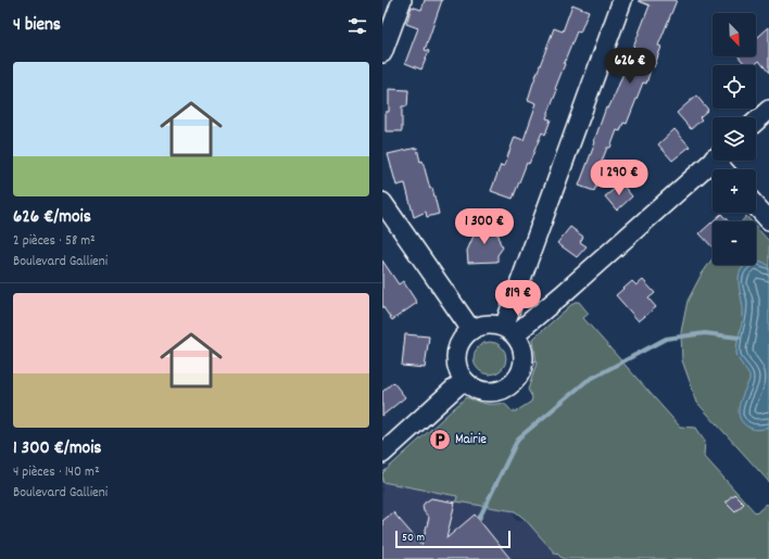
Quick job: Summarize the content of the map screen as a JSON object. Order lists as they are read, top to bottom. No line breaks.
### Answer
{"places":{"parking":["Mairie"]},"scale_bar":"50 m","north":"bottom right","page":{"heading":"4 biens","map_buttons":["+","−"],"price":["626 €","1 290 €","1 300 €","819 €"],"list":[{"name":"626 €/mois","note":"2 pièces · 58 m² · Boulevard Gallieni"},{"name":"1 300 €/mois","note":"4 pièces · 140 m² · Boulevard Gallieni"}],"scale":"50 m"}}
